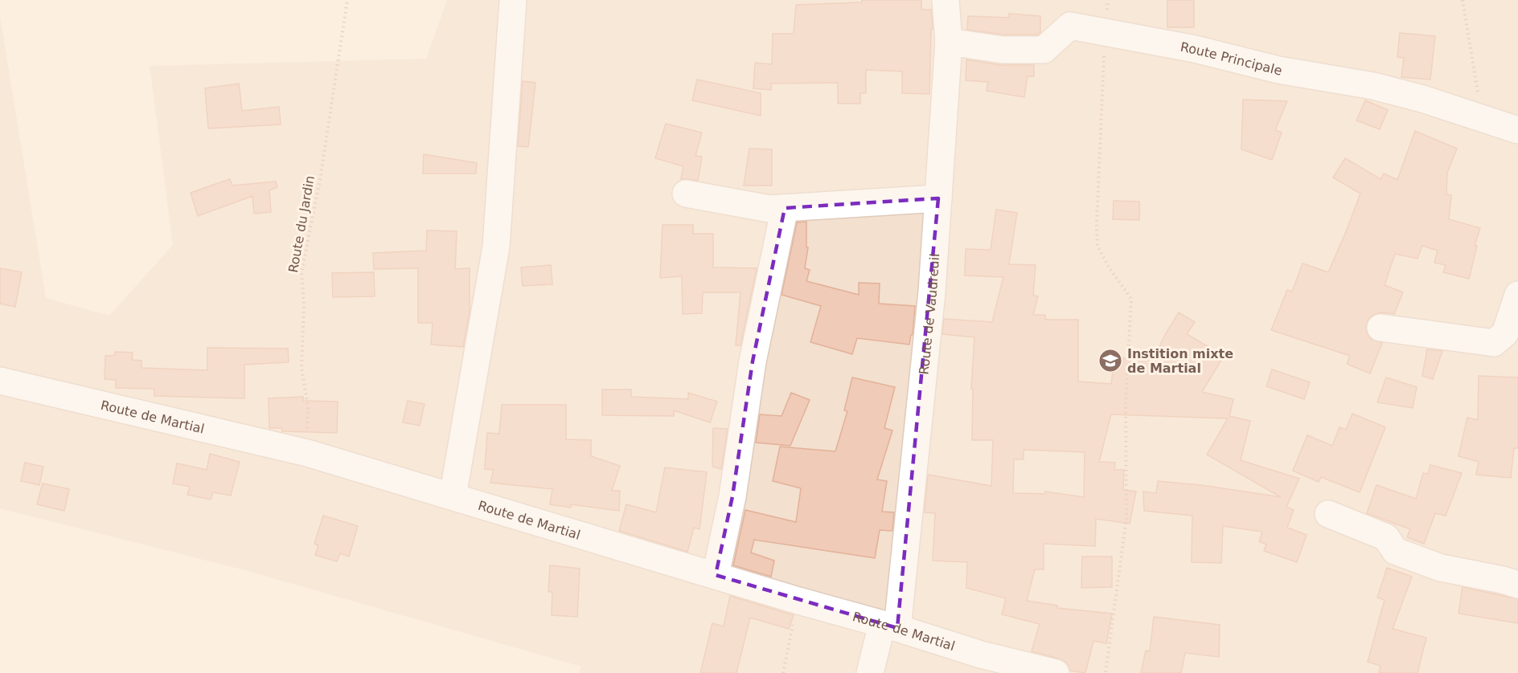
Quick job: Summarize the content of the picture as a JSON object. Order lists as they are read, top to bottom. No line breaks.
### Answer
{"streets":{"street":["Route Principale","Route de Vaudreuil","Route de Martial"],"path":["Route du Jardin"]},"crossings":[["Route Principale","Route de Vaudreuil"],["Route du Jardin","Route de Martial"],["Route de Vaudreuil","Route de Martial"]],"places":{"school or university":["Instition mixte de Martial"]}}
